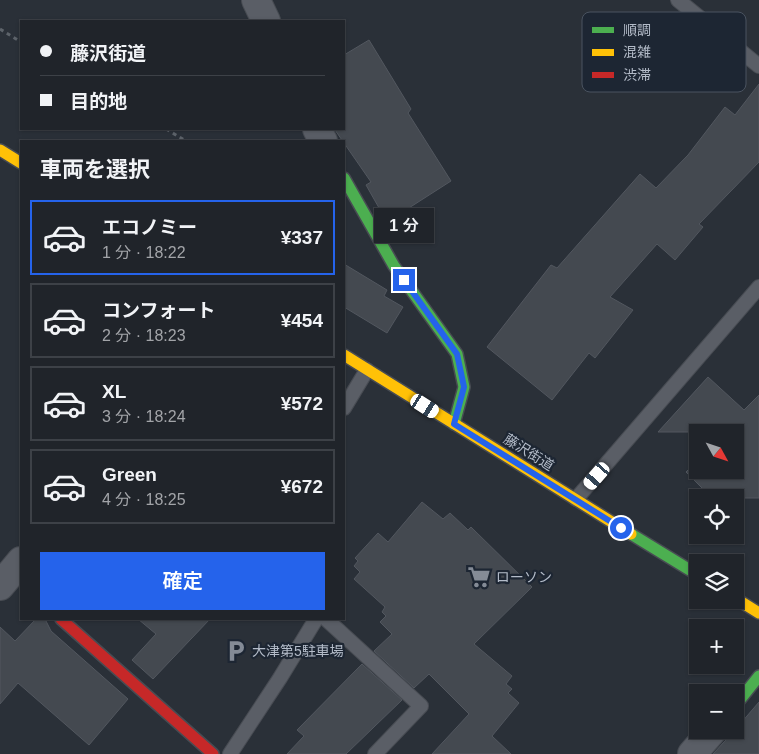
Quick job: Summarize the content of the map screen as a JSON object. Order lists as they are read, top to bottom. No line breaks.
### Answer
{"streets":{"main road":["藤沢街道"]},"places":{"supermarket":["ローソン"],"parking":["大津第5駐車場"]},"legend":["順調","混雑","渋滞"],"north":"bottom right","page":{"banner":["藤沢街道","目的地"],"heading":"車両を選択","list":[{"name":"エコノミー","note":"1 分 · 18:22","value":"¥337"},{"name":"コンフォート","note":"2 分 · 18:23","value":"¥454"},{"name":"XL","note":"3 分 · 18:24","value":"¥572"},{"name":"Green","note":"4 分 · 18:25","value":"¥672"}],"bubble":"1 分","map_buttons":["+","−"],"buttons":"確定"}}
